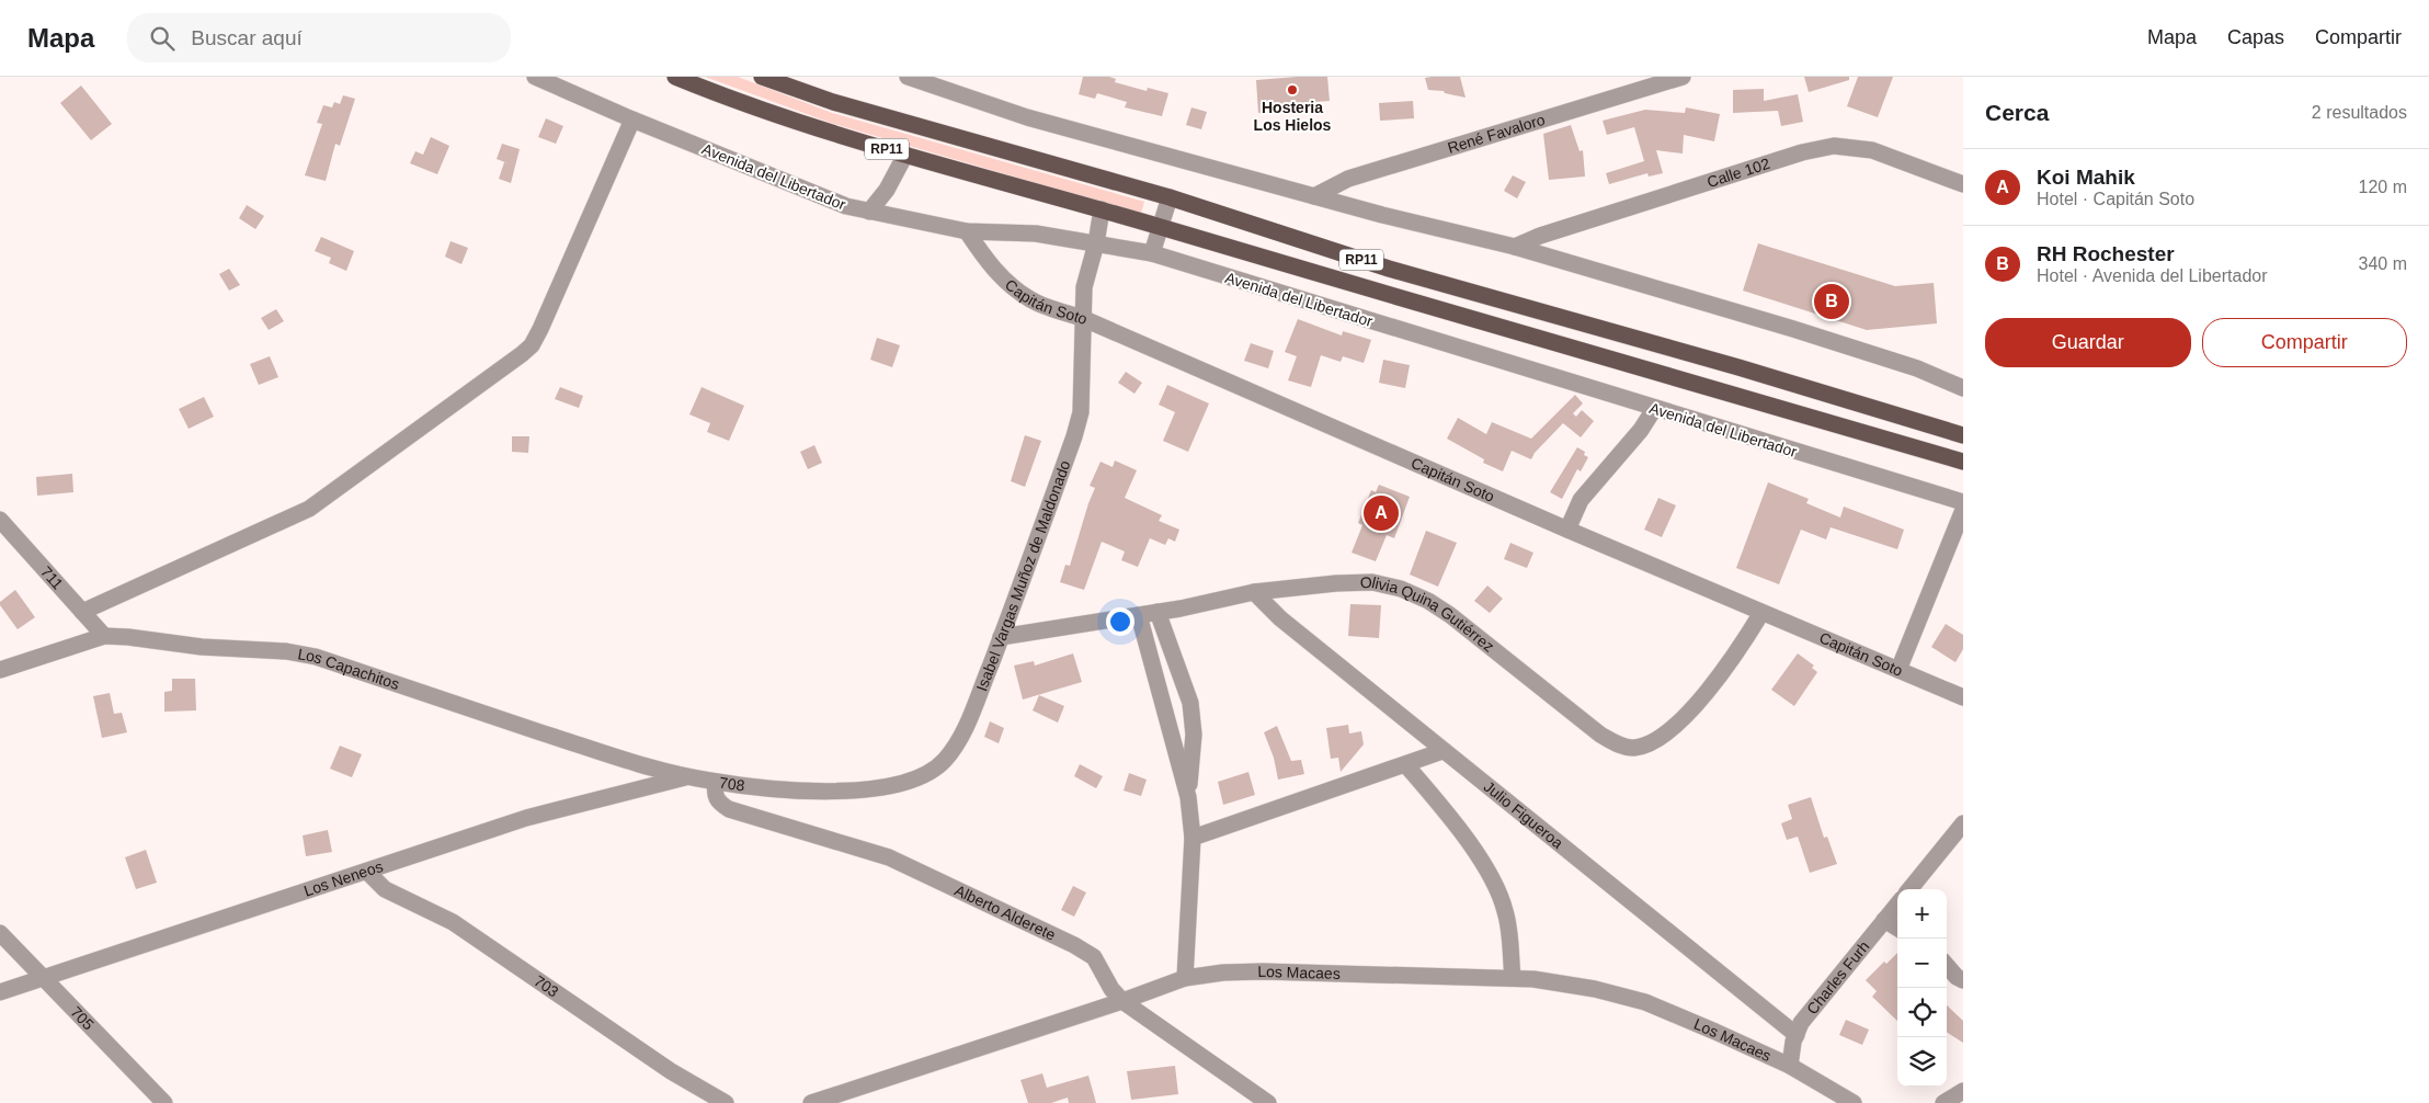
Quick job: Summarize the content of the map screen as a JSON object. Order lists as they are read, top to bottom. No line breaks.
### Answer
{"streets":{"main road":["RP11","Avenida del Libertador"],"street":["René Favaloro","Calle 102","Capitán Soto","Isabel Vargas Muñoz de Maldonado","711","Olivia Quina Gutiérrez","Los Capachitos","708","Julio Figueroa","Los Neneos","Alberto Alderete","Los Macaes","Charles Furh","703","705"]},"crossings":[["Avenida del Libertador","Capitán Soto"],["Avenida del Libertador","Isabel Vargas Muñoz de Maldonado"],["Capitán Soto","Isabel Vargas Muñoz de Maldonado"],["Capitán Soto","Olivia Quina Gutiérrez"],["Isabel Vargas Muñoz de Maldonado","Olivia Quina Gutiérrez"],["Isabel Vargas Muñoz de Maldonado","708"],["711","Los Capachitos"],["Olivia Quina Gutiérrez","Julio Figueroa"],["Los Capachitos","708"],["Los Capachitos","Los Neneos"],["708","Los Neneos"],["708","Alberto Alderete"],["Julio Figueroa","Charles Furh"],["Los Neneos","703"],["Los Neneos","705"],["Alberto Alderete","Los Macaes"],["Los Macaes","Charles Furh"]],"places":["Hosteria Los Hielos"],"page":{"header":"Mapa","search":"Buscar aquí","nav":["Mapa","Capas","Compartir"],"heading":["Cerca","2 resultados"],"list":[{"mark":"A","name":"Koi Mahik","note":"Hotel · Capitán Soto","value":"120 m"},{"mark":"B","name":"RH Rochester","note":"Hotel · Avenida del Libertador","value":"340 m"}],"pins":["B","A"],"buttons":["Guardar","Compartir"],"map_buttons":["+","−"]}}
